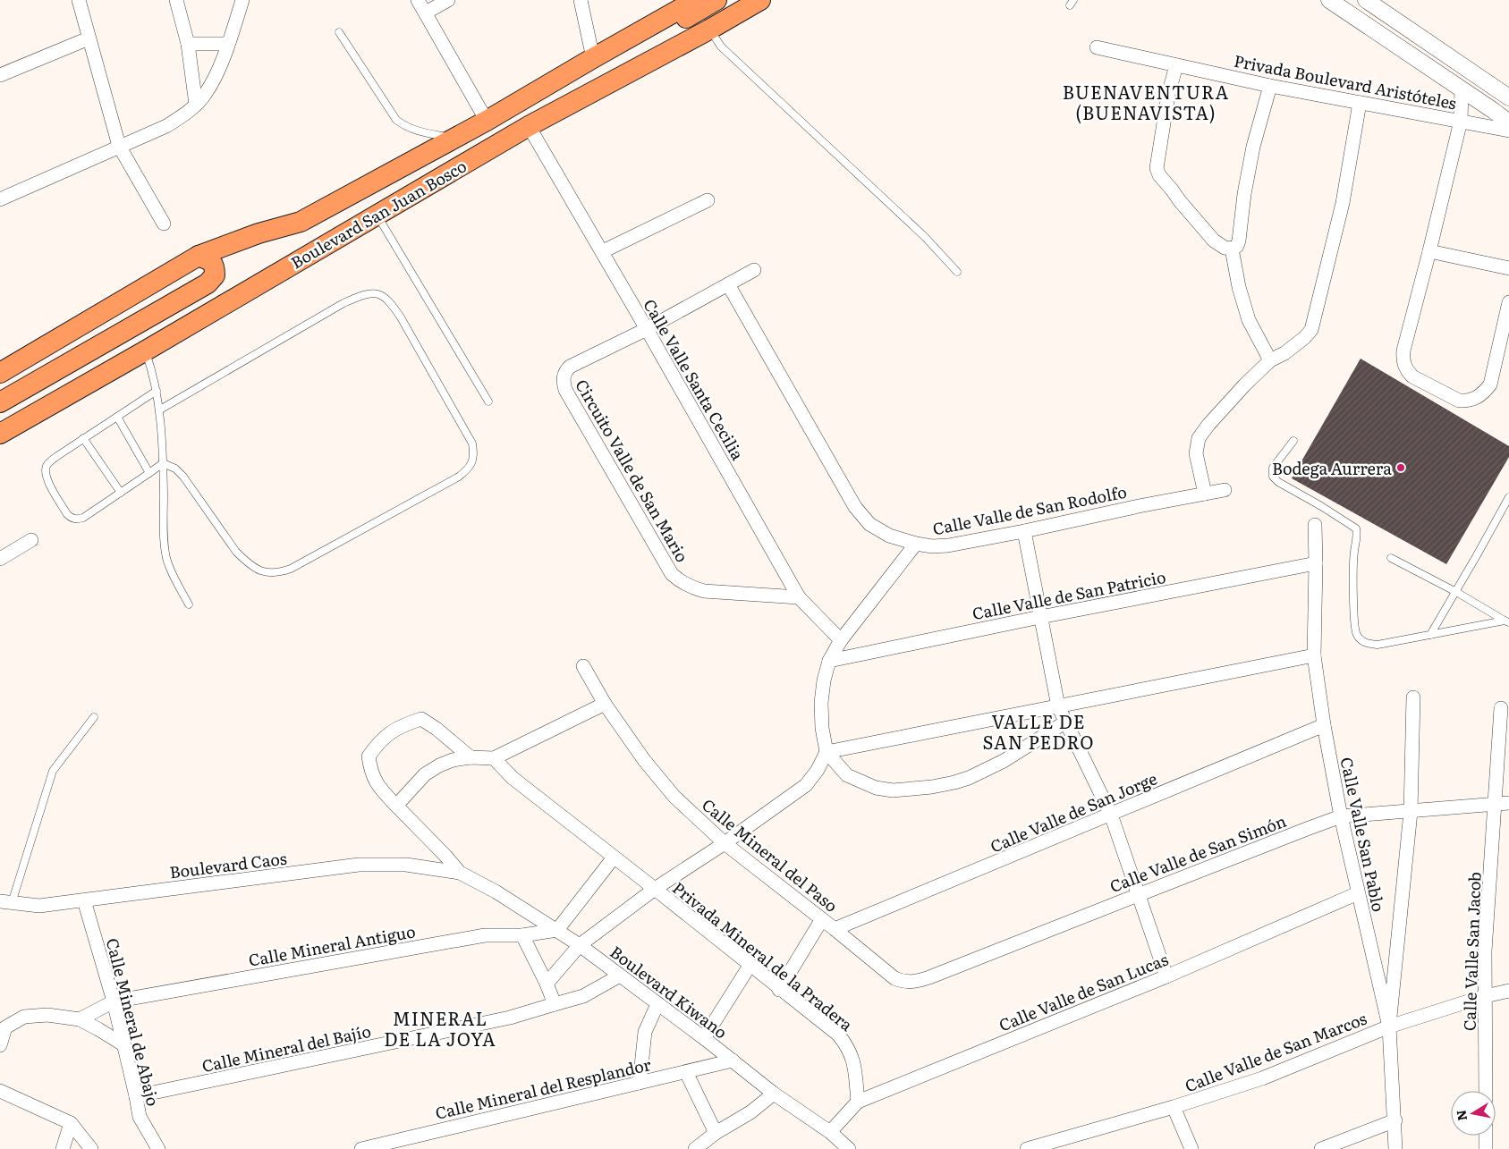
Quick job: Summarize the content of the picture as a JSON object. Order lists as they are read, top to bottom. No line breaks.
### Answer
{"streets":{"main road":["Boulevard San Juan Bosco"],"street":["Privada Boulevard Aristóteles","Calle Valle Santa Cecilia","Circuito Valle de San Mario","Calle Valle de San Rodolfo","Calle Valle de San Patricio","Calle Valle de San Jorge","Calle Valle San Pablo","Calle Valle de San Simón","Calle Mineral del Paso","Boulevard Caos","Calle Mineral Antiguo","Calle Valle San Jacob","Privada Mineral de la Pradera","Boulevard Kiwano","Calle Valle de San Lucas","Calle Mineral de Abajo","Calle Mineral del Bajío","Calle Valle de San Marcos","Calle Mineral del Resplandor"]},"crossings":[["Boulevard San Juan Bosco","Calle Valle Santa Cecilia"],["Calle Valle Santa Cecilia","Circuito Valle de San Mario"],["Calle Valle Santa Cecilia","Calle Valle de San Rodolfo"],["Calle Valle de San Rodolfo","Calle Valle de San Patricio"],["Calle Valle de San Patricio","Calle Valle San Pablo"],["Calle Valle de San Jorge","Calle Valle San Pablo"],["Calle Valle de San Jorge","Calle Mineral del Paso"],["Calle Valle San Pablo","Calle Valle de San Simón"],["Calle Valle San Pablo","Calle Valle de San Lucas"],["Calle Valle San Pablo","Calle Valle de San Marcos"],["Calle Valle de San Simón","Calle Mineral del Paso"],["Calle Valle de San Simón","Calle Valle San Jacob"],["Boulevard Caos","Boulevard Kiwano"],["Boulevard Caos","Calle Mineral de Abajo"],["Calle Mineral Antiguo","Boulevard Kiwano"],["Calle Mineral Antiguo","Calle Mineral de Abajo"],["Calle Valle San Jacob","Calle Valle de San Marcos"],["Privada Mineral de la Pradera","Calle Valle de San Lucas"],["Boulevard Kiwano","Calle Valle de San Lucas"],["Boulevard Kiwano","Calle Mineral del Bajío"],["Boulevard Kiwano","Calle Mineral del Resplandor"],["Calle Mineral de Abajo","Calle Mineral del Bajío"]],"districts":["BUENAVENTURA (BUENAVISTA)","VALLE DE SAN PEDRO","MINERAL DE LA JOYA"],"places":["Bodega Aurrera"],"north":"left"}
